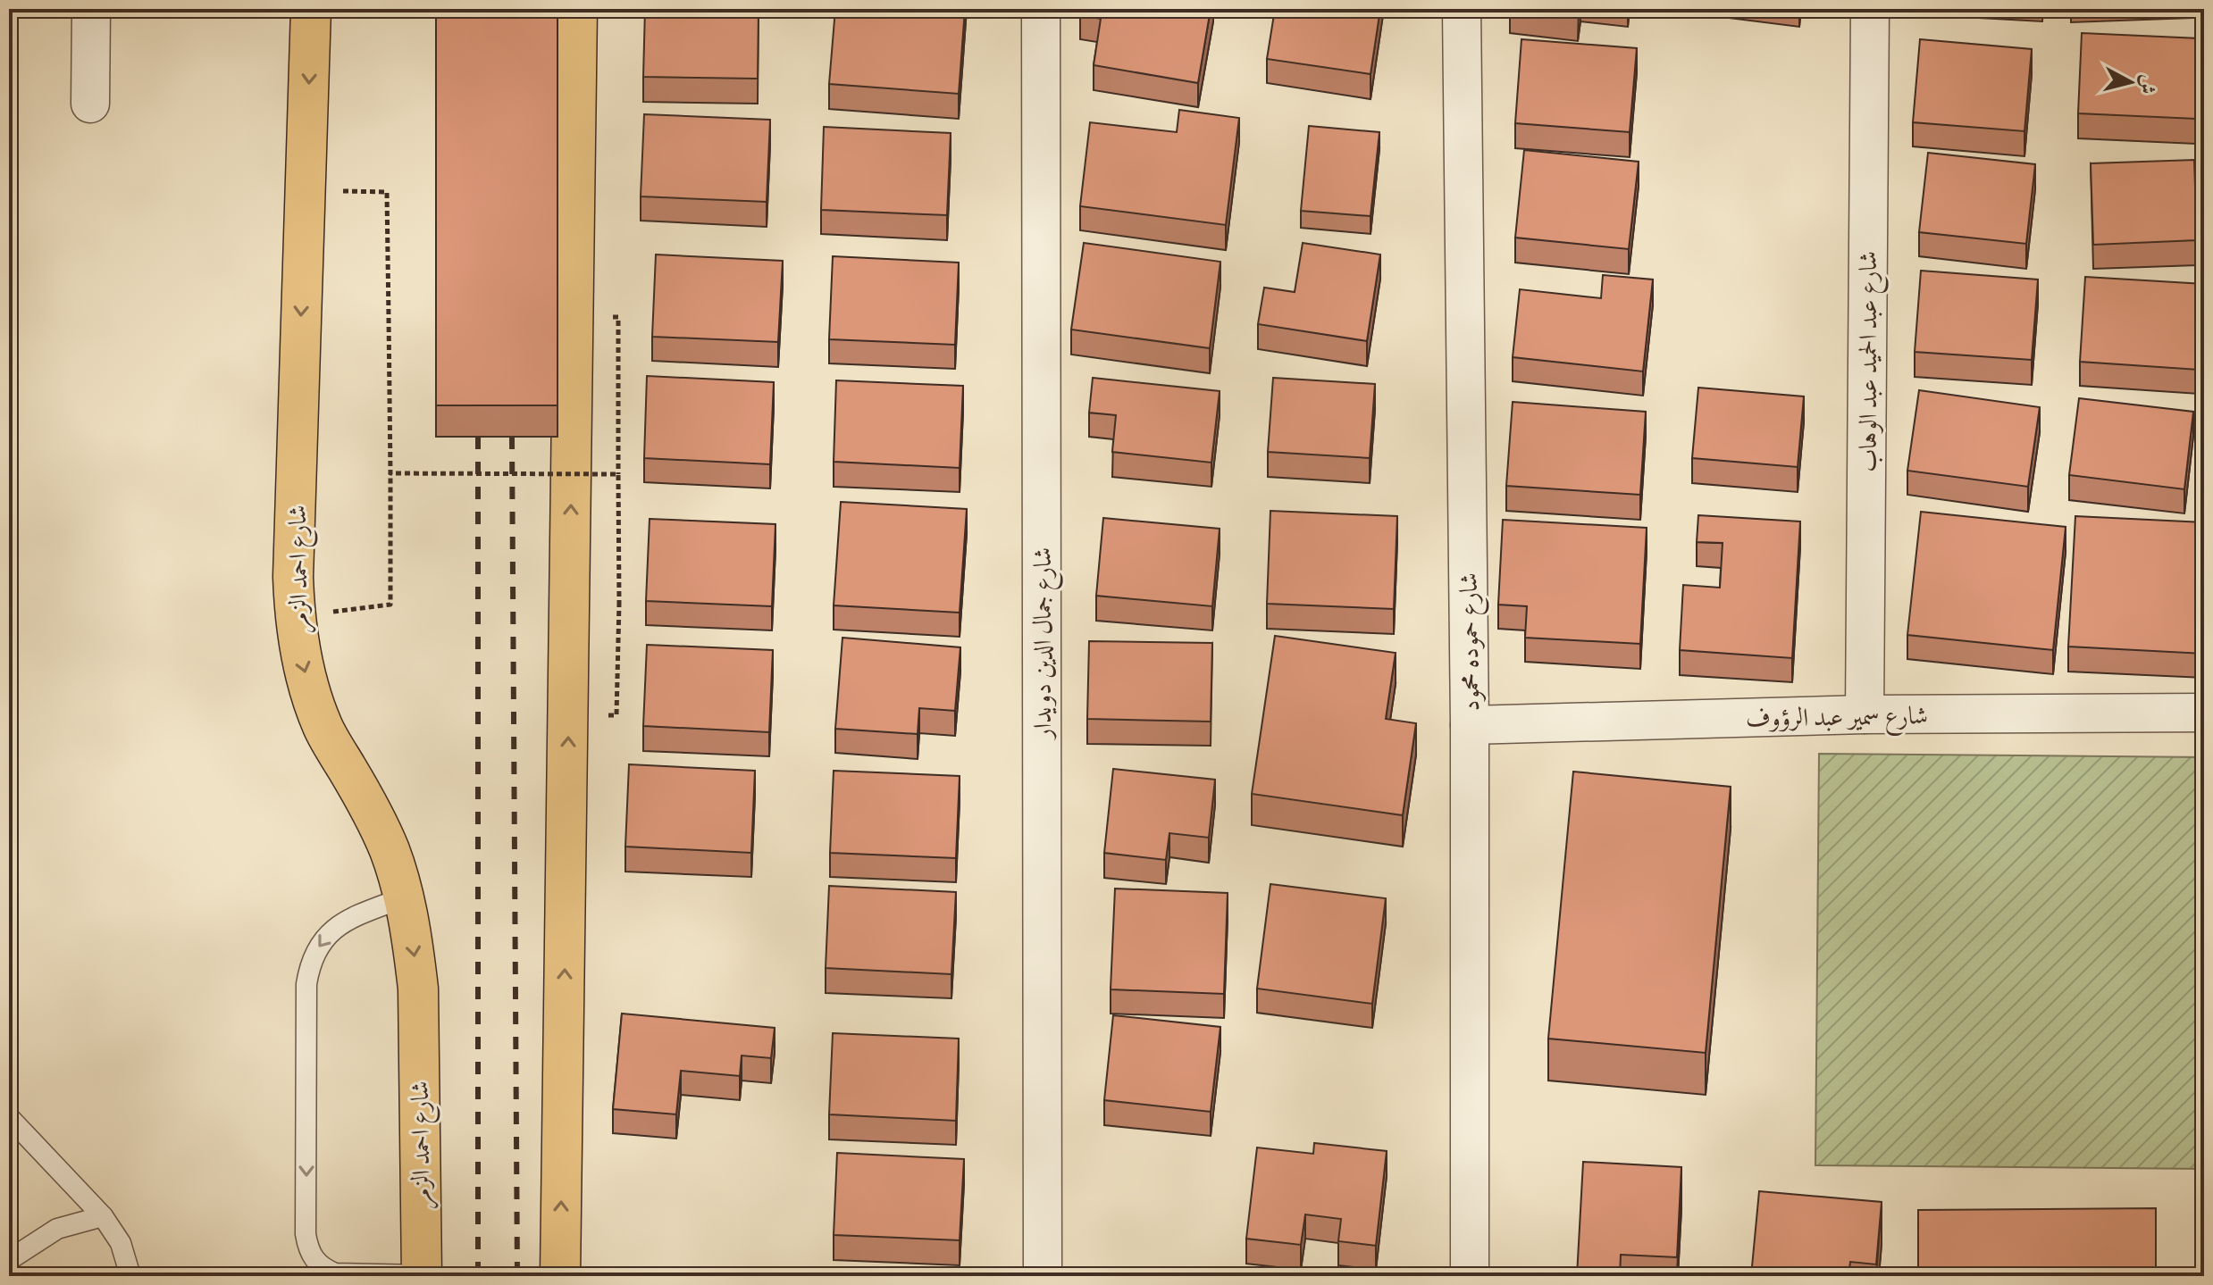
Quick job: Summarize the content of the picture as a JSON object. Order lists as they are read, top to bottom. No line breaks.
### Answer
{"streets":{"main road":["شارع احمد الزمر"],"street":["شارع عبد الحميد عبد الوهاب","شارع حموده محمود","شارع جمال الدين دويدار","شارع سمير عبد الرؤوف"]},"crossings":[["شارع عبد الحميد عبد الوهاب","شارع سمير عبد الرؤوف"],["شارع حموده محمود","شارع سمير عبد الرؤوف"]],"north":"right"}
